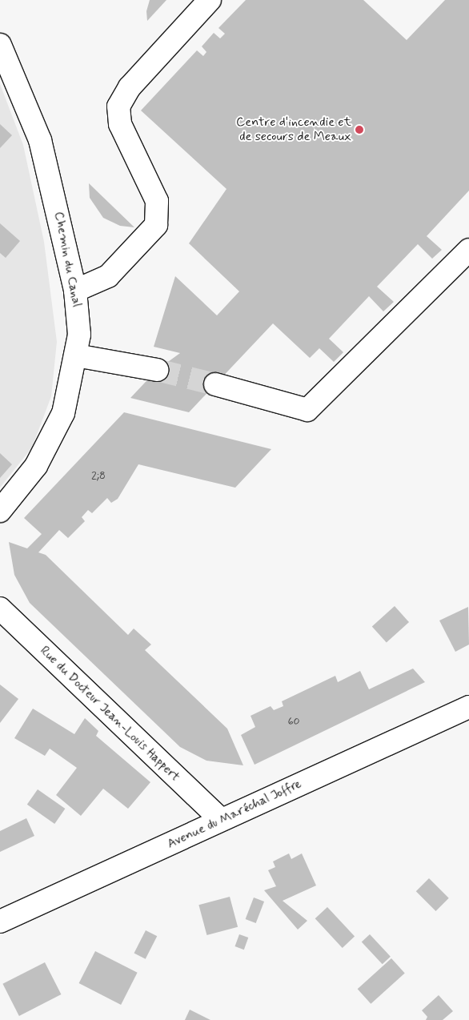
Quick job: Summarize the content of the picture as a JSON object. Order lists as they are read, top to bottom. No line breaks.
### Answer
{"streets":{"street":["Chemin du Canal","Rue du Docteur Jean-Louis Happert","Avenue du Maréchal Joffre"]},"crossings":[["Rue du Docteur Jean-Louis Happert","Avenue du Maréchal Joffre"]],"places":["Centre d'incendie et de secours de Meaux"],"house_numbers":["2;8","60"]}
